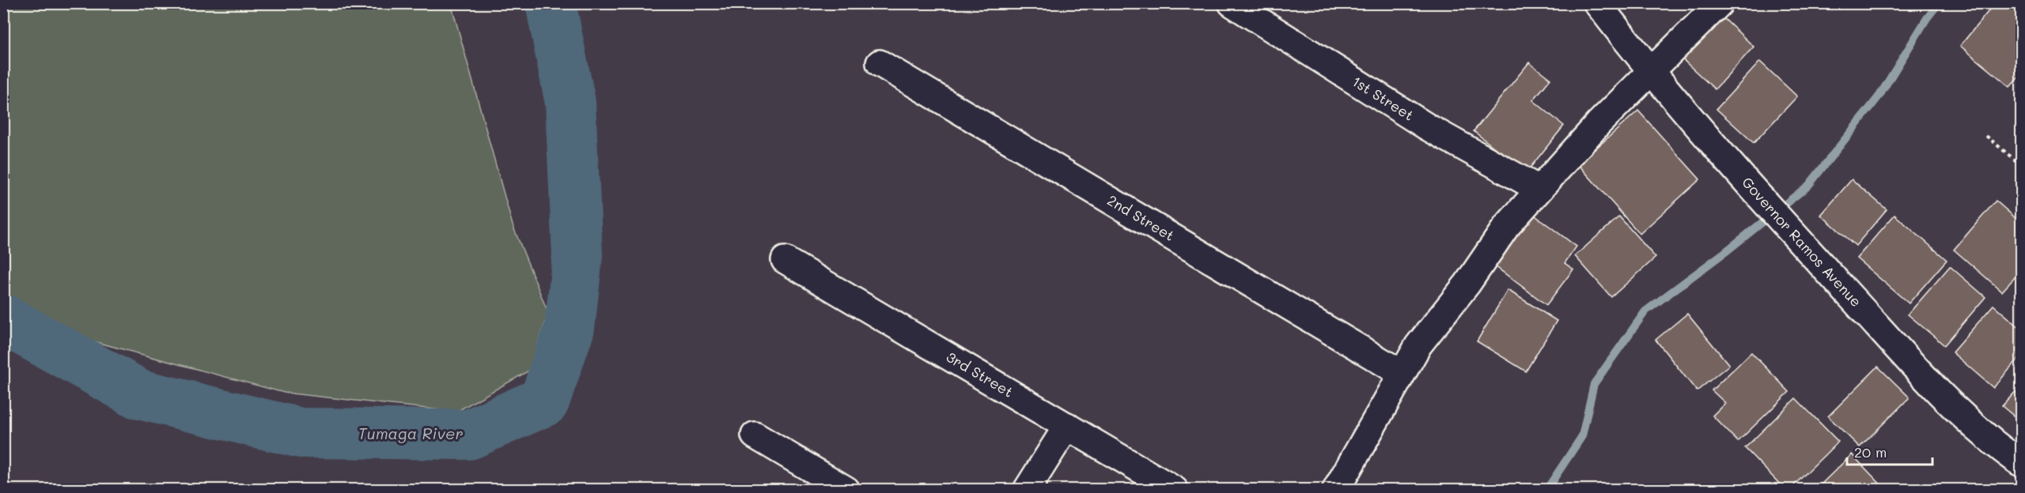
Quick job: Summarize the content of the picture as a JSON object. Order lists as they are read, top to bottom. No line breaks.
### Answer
{"streets":{"street":["1st Street","2nd Street","Governor Ramos Avenue","3rd Street"]},"water":["Tumaga River"],"scale_bar":"20 m"}
